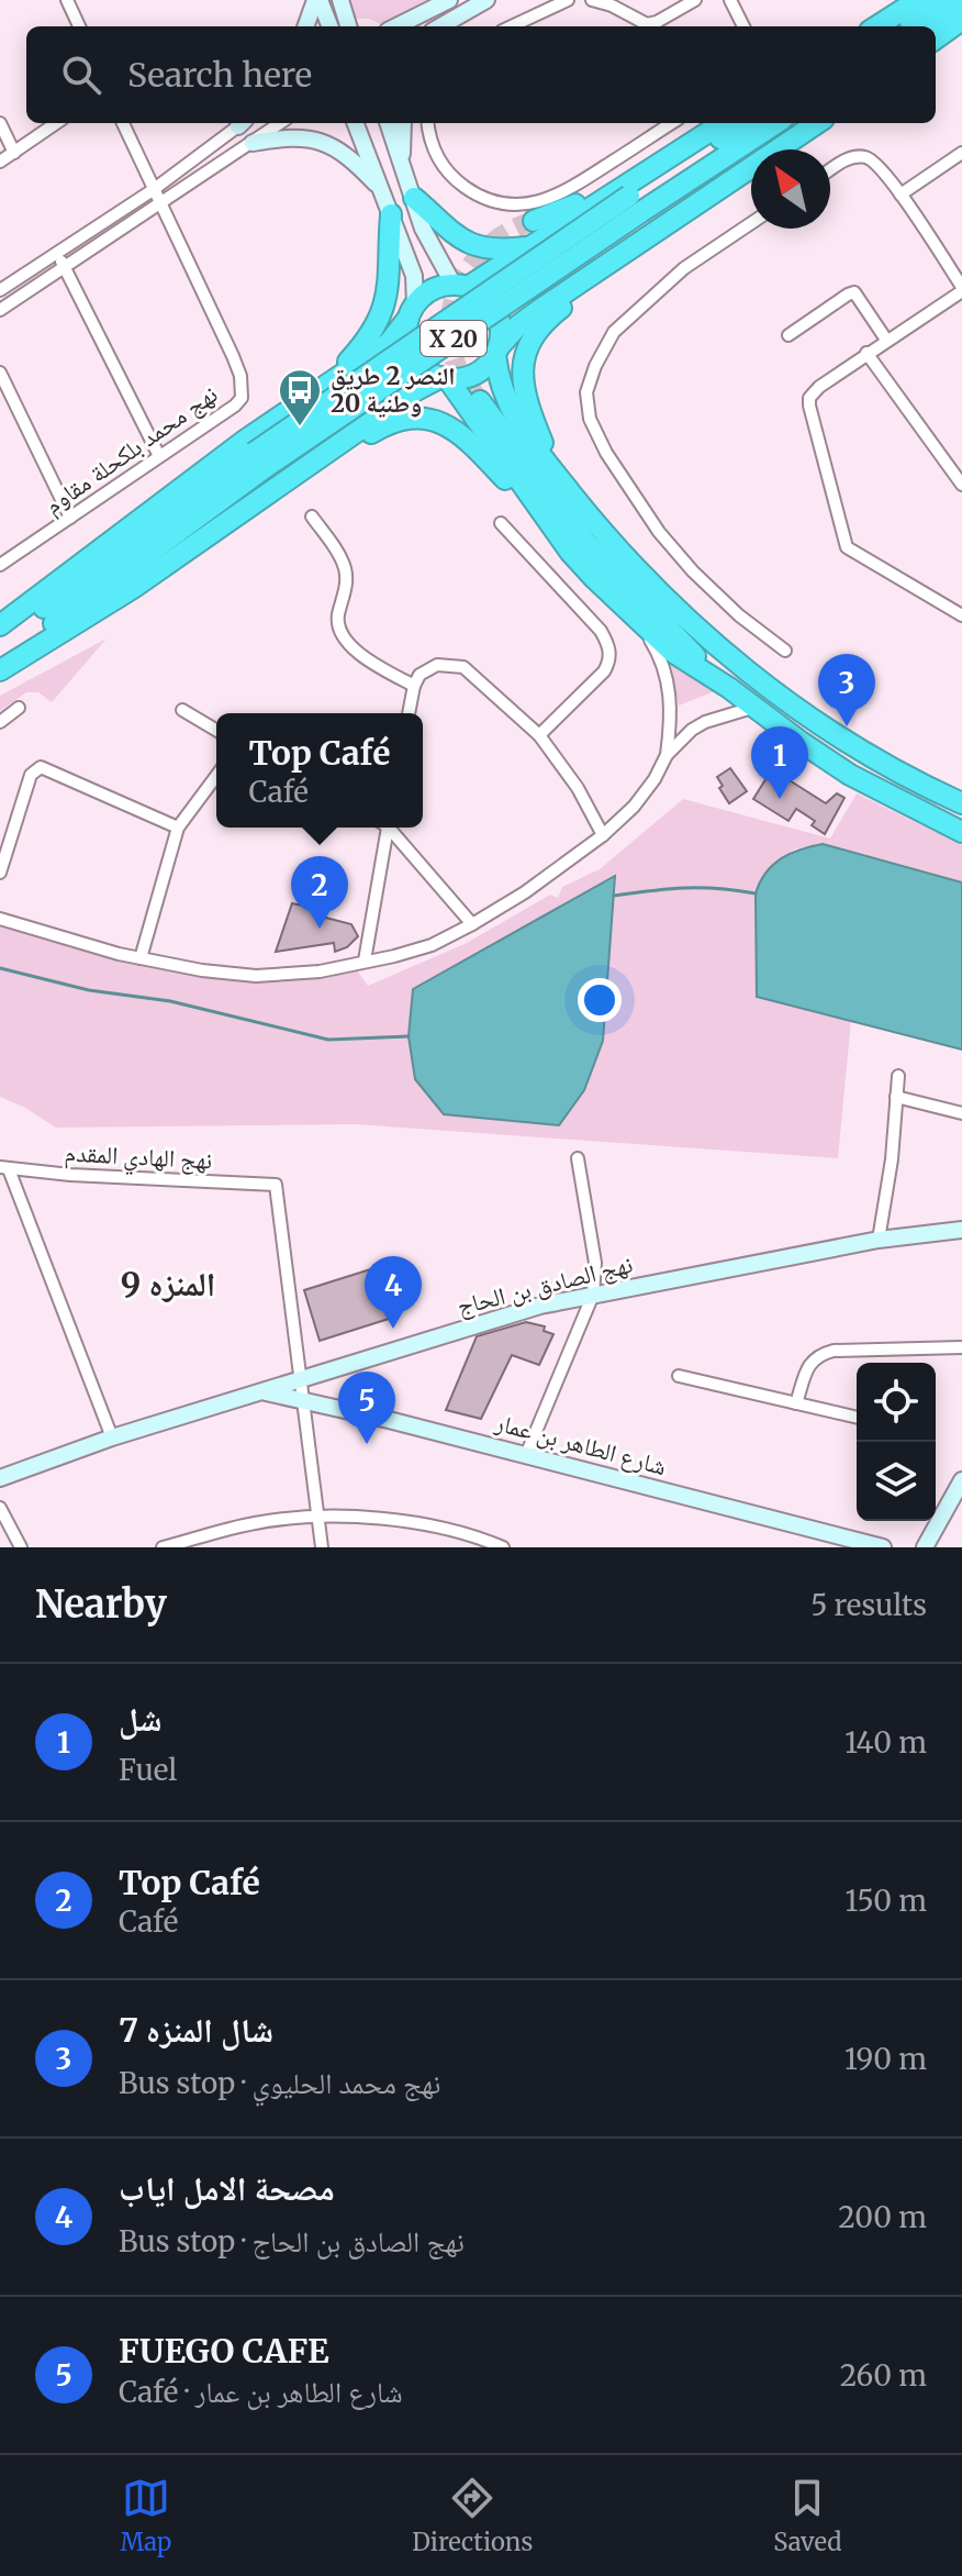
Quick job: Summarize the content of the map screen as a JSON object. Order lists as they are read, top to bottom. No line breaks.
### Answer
{"streets":{"highway":["X 20"],"street":["نهج محمد بلكحلة مقاوم","نهج الهادي المقدم","نهج الصادق بن الحاج","شارع الطاهر بن عمار"]},"crossings":[["نهج الهادي المقدم","نهج الصادق بن الحاج"],["نهج الصادق بن الحاج","شارع الطاهر بن عمار"]],"districts":["المنزه 9"],"places":{"bus stop":["النصر 2 طريق وطنية 20"]},"north":"top left","page":{"search":"Search here","pins":["3","1","2","4","5"],"popup":["Top Café","Café"],"heading":["Nearby","5 results"],"list":[{"mark":"1","name":"شل","note":"Fuel","value":"140 m"},{"mark":"2","name":"Top Café","note":"Café","value":"150 m"},{"mark":"3","name":"شال المنزه 7","note":"Bus stop · نهج محمد الحليوي","value":"190 m"},{"mark":"4","name":"مصحة الامل اياب","note":"Bus stop · نهج الصادق بن الحاج","value":"200 m"},{"mark":"5","name":"FUEGO CAFE","note":"Café · شارع الطاهر بن عمار","value":"260 m"}],"nav":["Map","Directions","Saved"]}}
